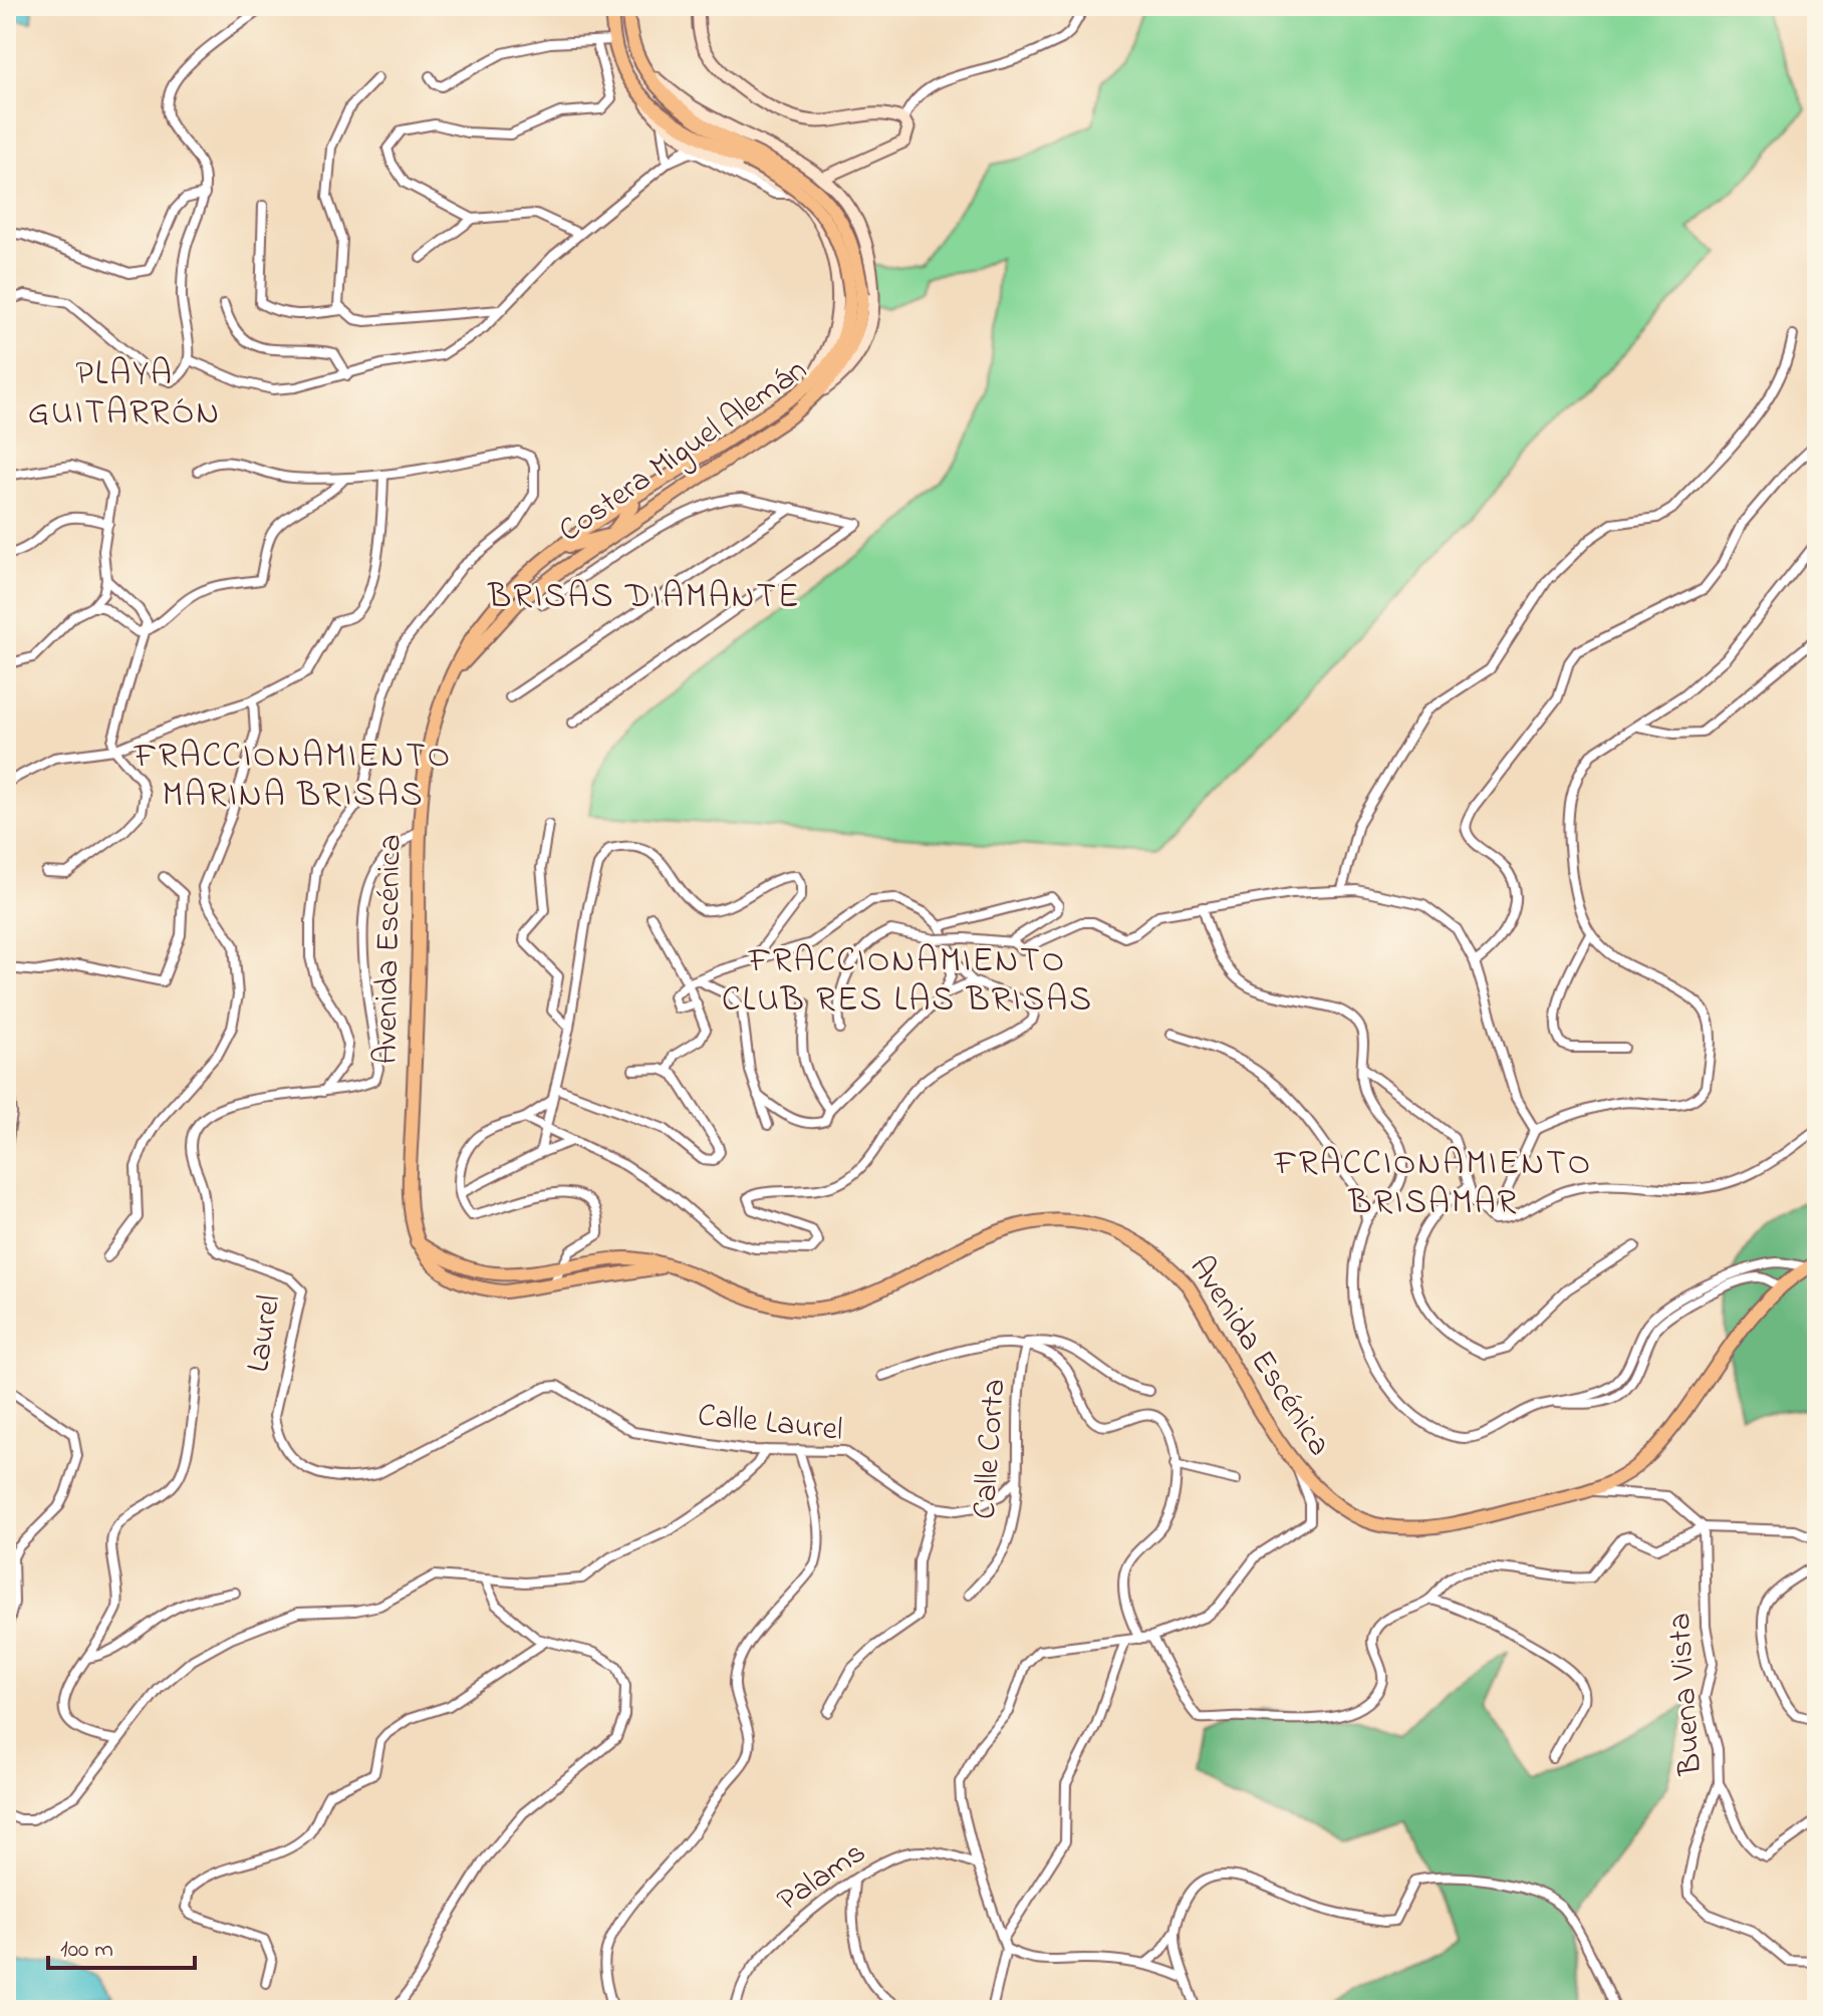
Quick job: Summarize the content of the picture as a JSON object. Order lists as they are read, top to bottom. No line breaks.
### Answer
{"streets":{"main road":["Costera Miguel Alemán","Avenida Escénica"],"street":["Laurel","Calle Laurel","Calle Corta","Buena Vista","Palams"]},"crossings":[["Costera Miguel Alemán","Avenida Escénica"],["Avenida Escénica","Laurel"],["Laurel","Calle Laurel"],["Calle Laurel","Calle Corta"]],"districts":["PLAYA GUITARRÓN","BRISAS DIAMANTE","FRACCIONAMIENTO MARINA BRISAS","FRACCIONAMIENTO CLUB RES LAS BRISAS","FRACCIONAMIENTO BRISAMAR"],"scale_bar":"100 m"}
